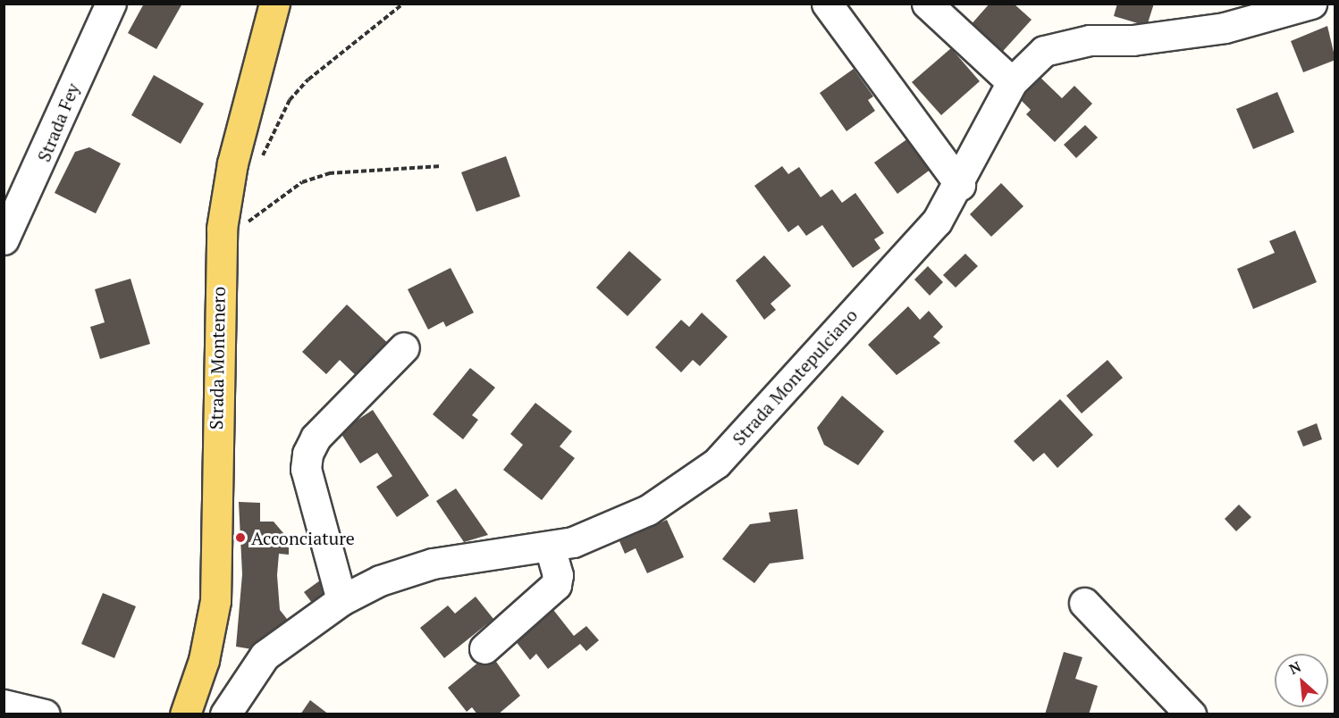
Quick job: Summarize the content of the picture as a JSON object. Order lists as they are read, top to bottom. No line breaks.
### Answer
{"streets":{"main road":["Strada Montenero"],"street":["Strada Fey","Strada Montepulciano"]},"places":["Acconciature"],"north":"top left"}
